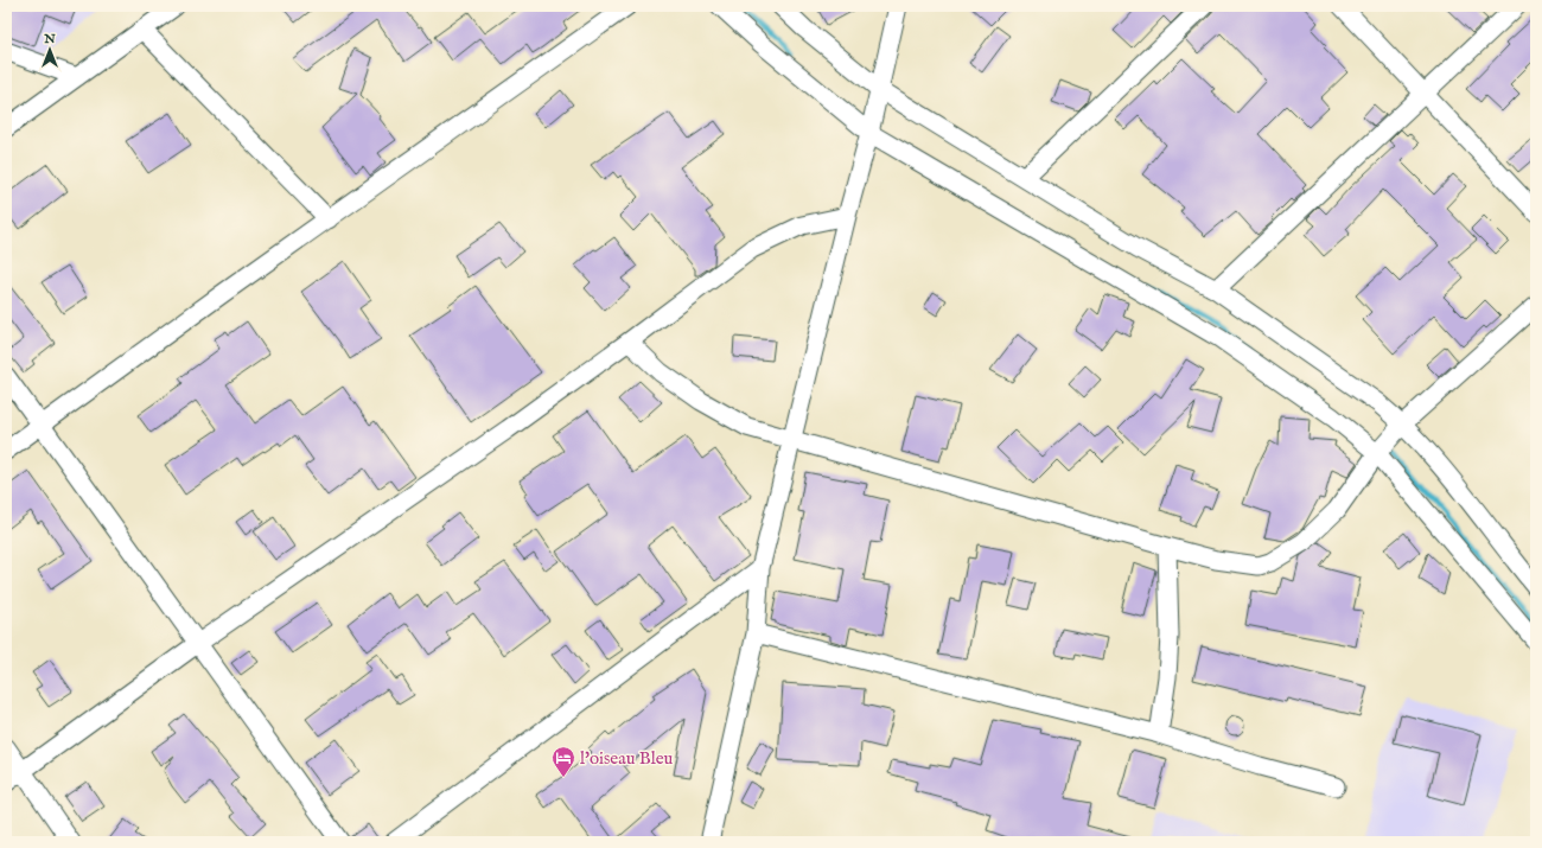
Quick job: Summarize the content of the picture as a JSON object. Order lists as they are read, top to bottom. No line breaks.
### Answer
{"places":{"hotel":["l'oiseau Bleu"]},"north":"top"}
